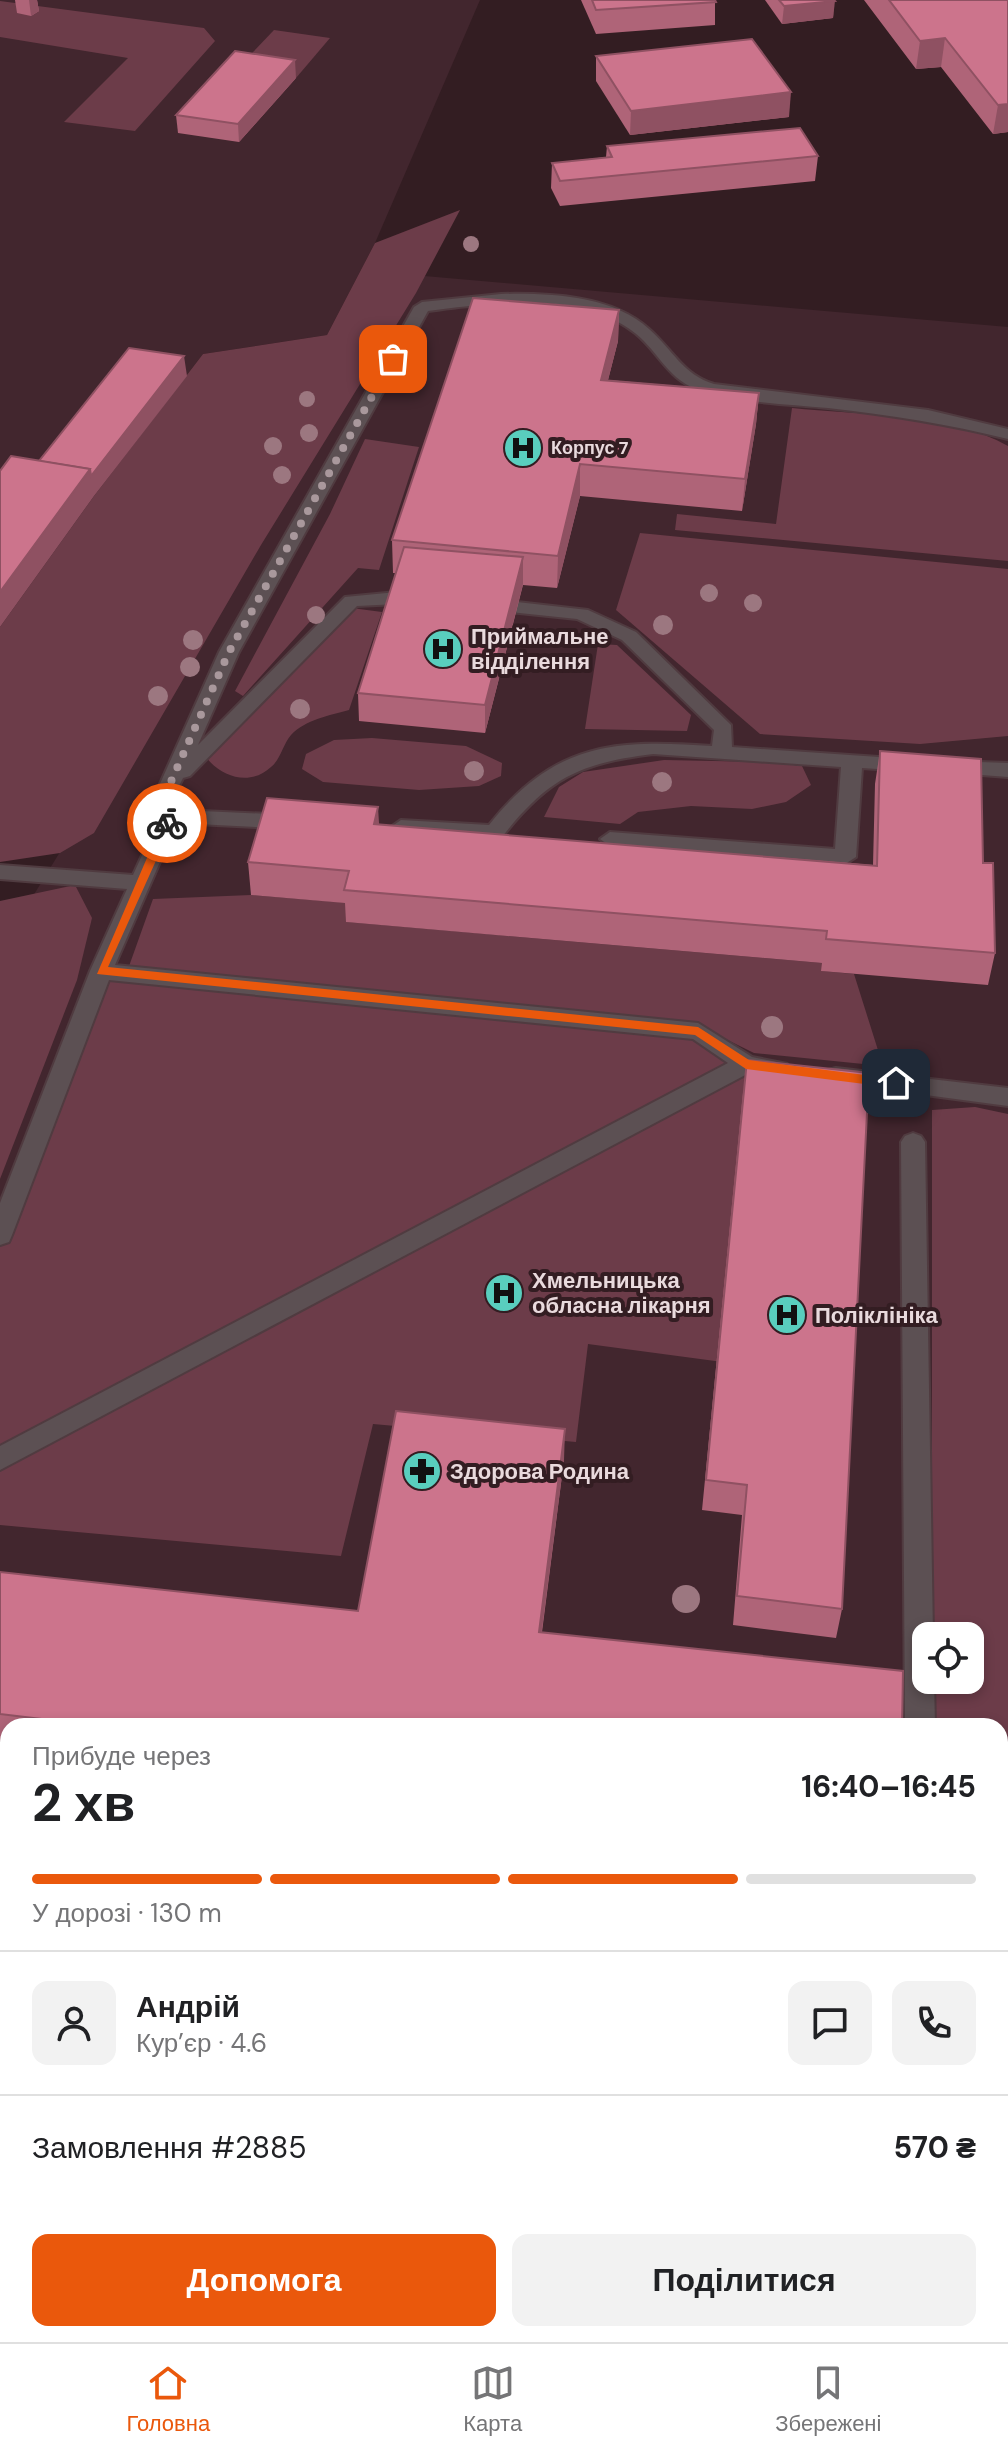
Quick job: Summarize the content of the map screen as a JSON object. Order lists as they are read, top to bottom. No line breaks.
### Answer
{"places":{"hospital":["Корпус 7","Приймальне відділення","Хмельницька обласна лікарня","Поліклініка"],"pharmacy":["Здорова Родина"]},"page":{"heading":["2 хв","Прибуде через","16:40–16:45"],"panel":["Андрій","Кур’єр · 4.6","Замовлення #2885","570 ₴"],"bar":"У дорозі · 130 m","buttons":["Допомога","Поділитися"],"tabs":["Головна","Карта","Збережені"]}}
